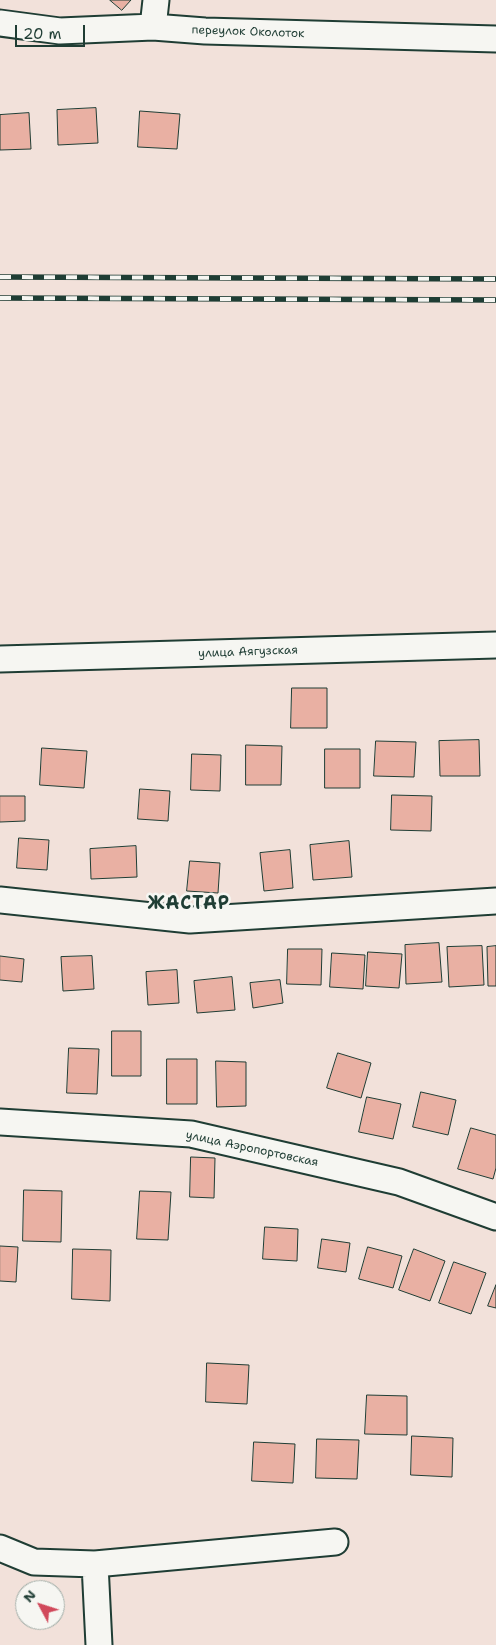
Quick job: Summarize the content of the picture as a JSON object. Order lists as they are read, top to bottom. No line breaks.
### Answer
{"streets":{"street":["переулок Околоток","улица Аягузская","улица Аэропортовская"]},"districts":["ЖАСТАР"],"scale_bar":"20 m","north":"top left"}
